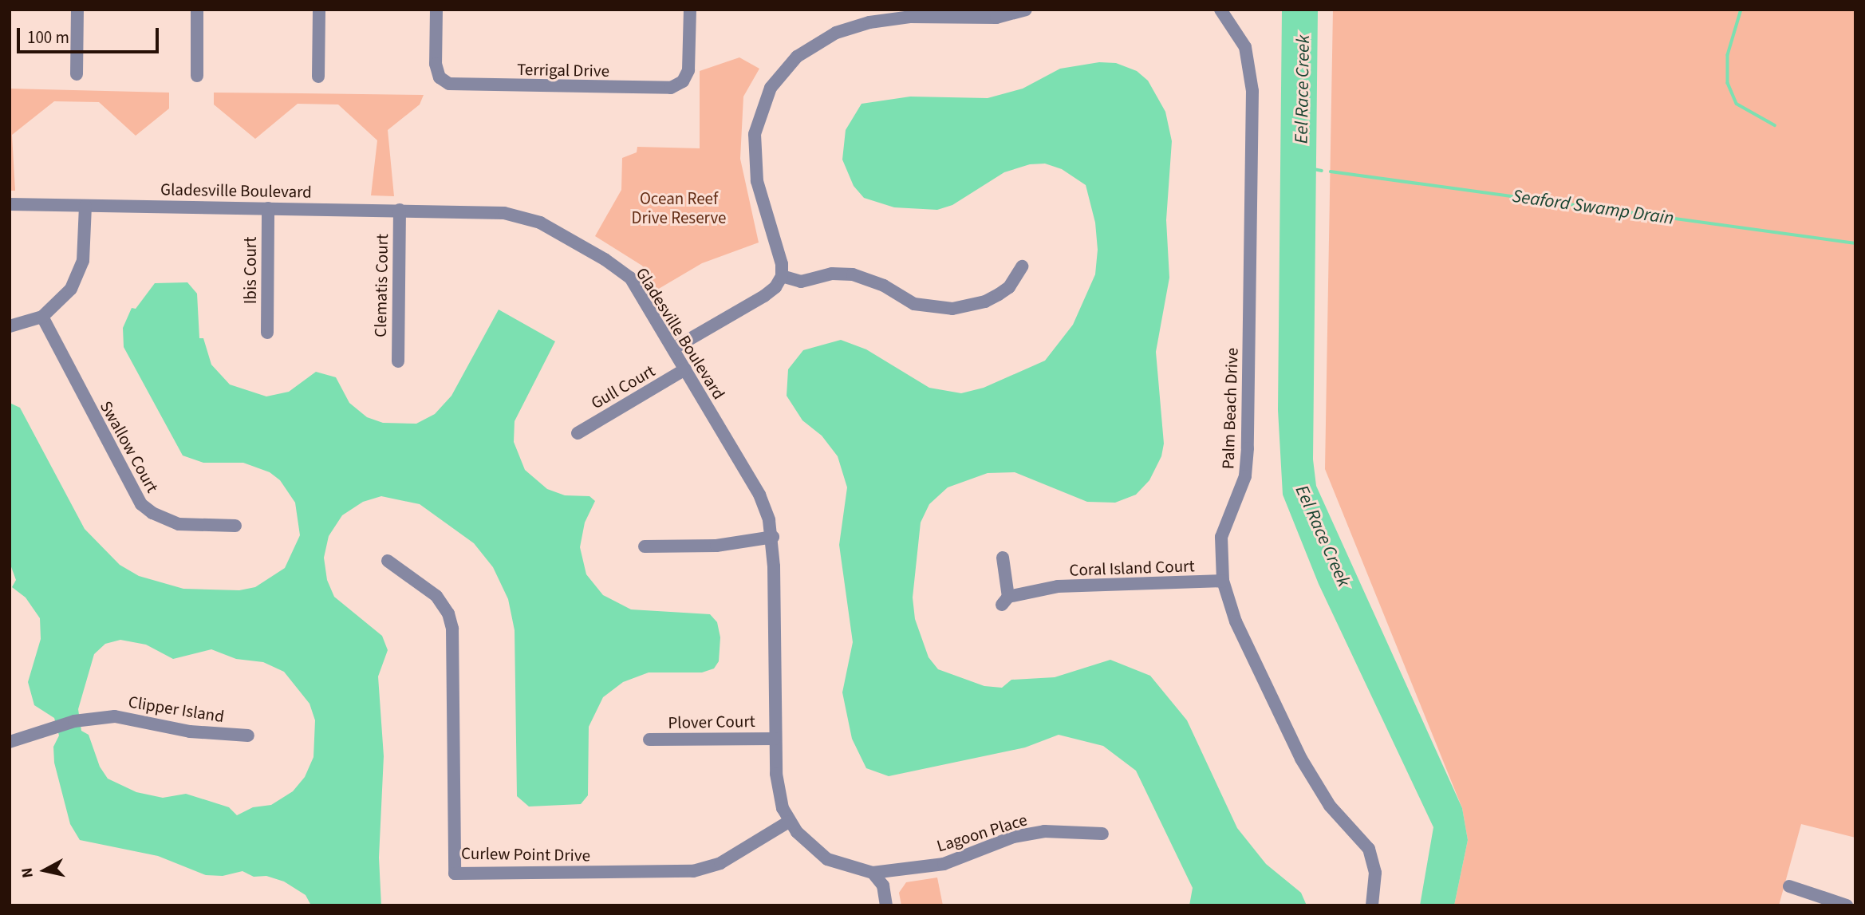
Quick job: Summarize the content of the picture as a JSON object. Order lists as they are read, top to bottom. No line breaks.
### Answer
{"streets":{"street":["Terrigal Drive","Gladesville Boulevard","Ibis Court","Clematis Court","Gull Court","Palm Beach Drive","Swallow Court","Coral Island Court","Clipper Island","Plover Court","Lagoon Place","Curlew Point Drive"]},"crossings":[["Gladesville Boulevard","Ibis Court"],["Gladesville Boulevard","Clematis Court"],["Gladesville Boulevard","Gull Court"],["Gladesville Boulevard","Plover Court"],["Gladesville Boulevard","Lagoon Place"],["Gladesville Boulevard","Curlew Point Drive"],["Palm Beach Drive","Coral Island Court"]],"water":["Eel Race Creek","Seaford Swamp Drain"],"parks":["Ocean Reef Drive Reserve"],"scale_bar":"100 m","north":"left"}
